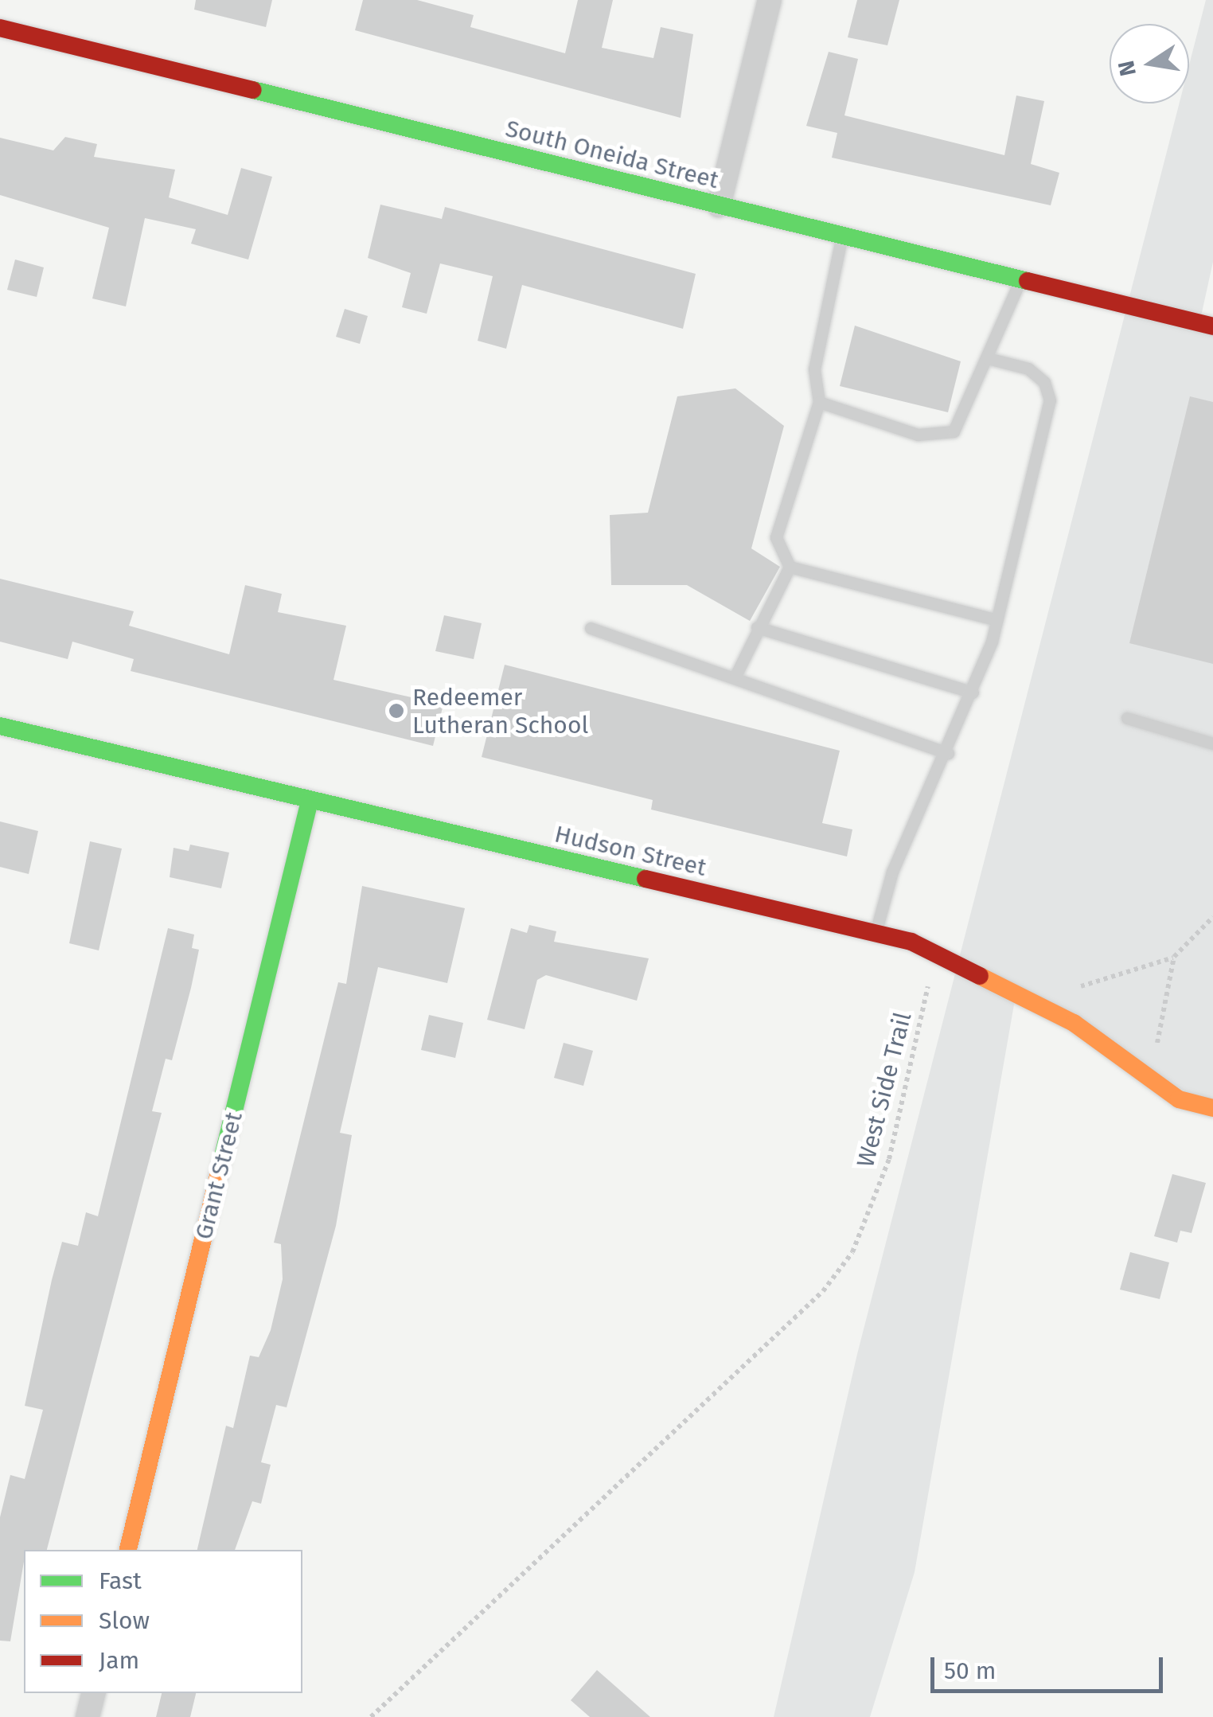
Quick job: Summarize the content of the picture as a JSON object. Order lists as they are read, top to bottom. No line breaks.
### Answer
{"streets":{"street":["South Oneida Street","Hudson Street","Grant Street"],"path":["West Side Trail"]},"crossings":[["Hudson Street","West Side Trail"],["Hudson Street","Grant Street"]],"places":["Redeemer Lutheran School"],"legend":["Fast","Slow","Jam"],"scale_bar":"50 m","north":"left"}
